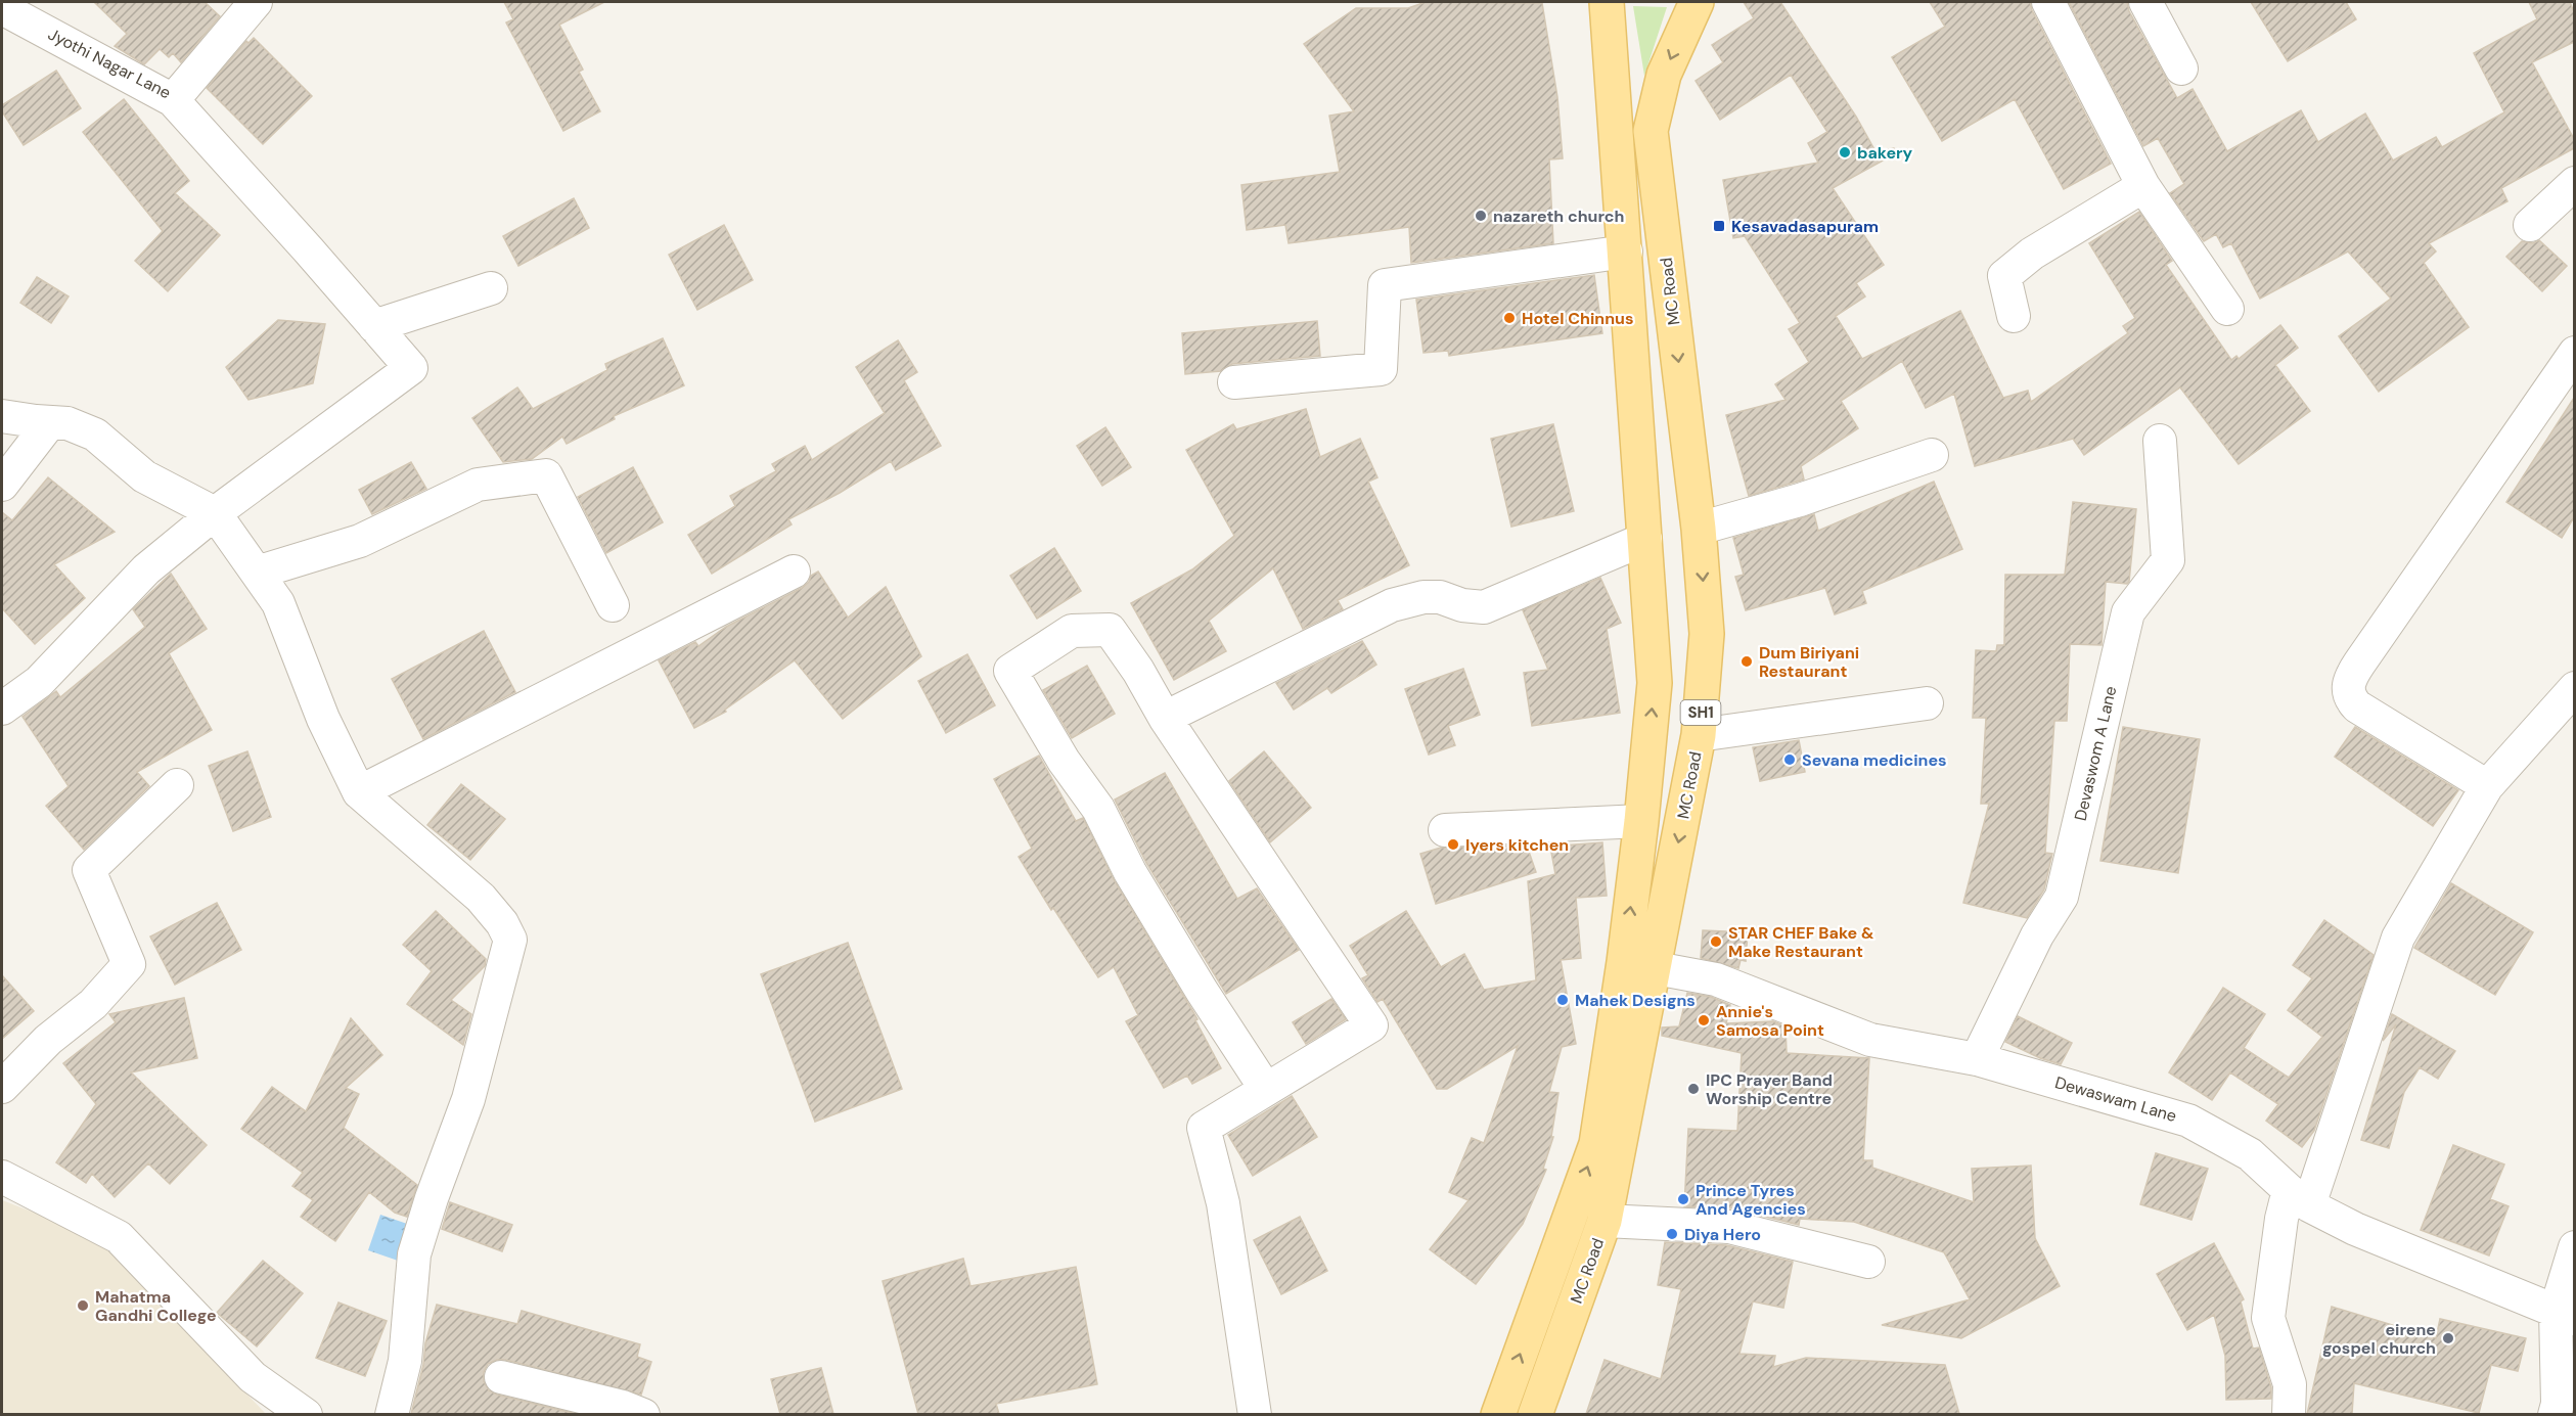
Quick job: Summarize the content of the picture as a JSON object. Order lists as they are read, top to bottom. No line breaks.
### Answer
{"streets":{"main road":["MC Road","SH1"],"street":["Jyothi Nagar Lane","Devaswom A Lane","Dewaswam Lane"]},"crossings":[["MC Road","Dewaswam Lane"],["Devaswom A Lane","Dewaswam Lane"]],"places":{"other":["bakery","nazareth church","Hotel Chinnus","Dum Biriyani Restaurant","Sevana medicines","Iyers kitchen","STAR CHEF Bake & Make Restaurant","Mahek Designs","Annie's Samosa Point","IPC Prayer Band Worship Centre","Prince Tyres And Agencies","Diya Hero","Mahatma Gandhi College","eirene gospel church"],"transit":["Kesavadasapuram"]}}
